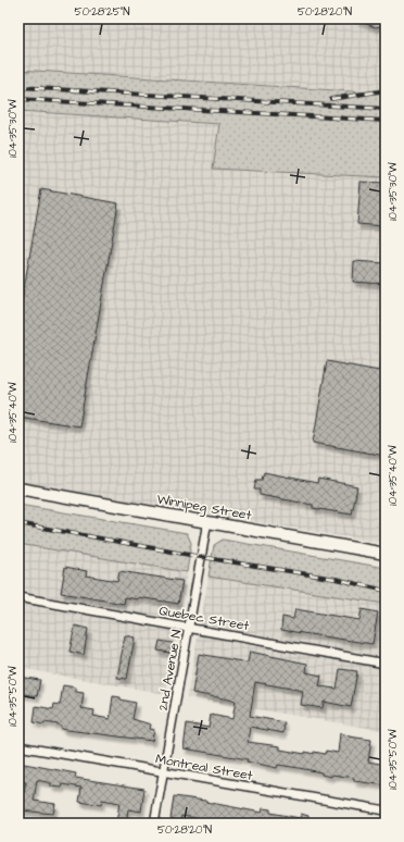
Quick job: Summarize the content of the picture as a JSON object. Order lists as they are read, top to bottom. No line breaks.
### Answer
{"streets":{"main road":["Winnipeg Street"],"street":["Quebec Street","2nd Avenue N","Montreal Street"]},"crossings":[["Winnipeg Street","2nd Avenue N"],["Quebec Street","2nd Avenue N"],["2nd Avenue N","Montreal Street"]],"coordinates":["50°28'25\"N","50°28'20\"N","104°35'30\"W","104°35'40\"W","104°35'50\"W"]}
